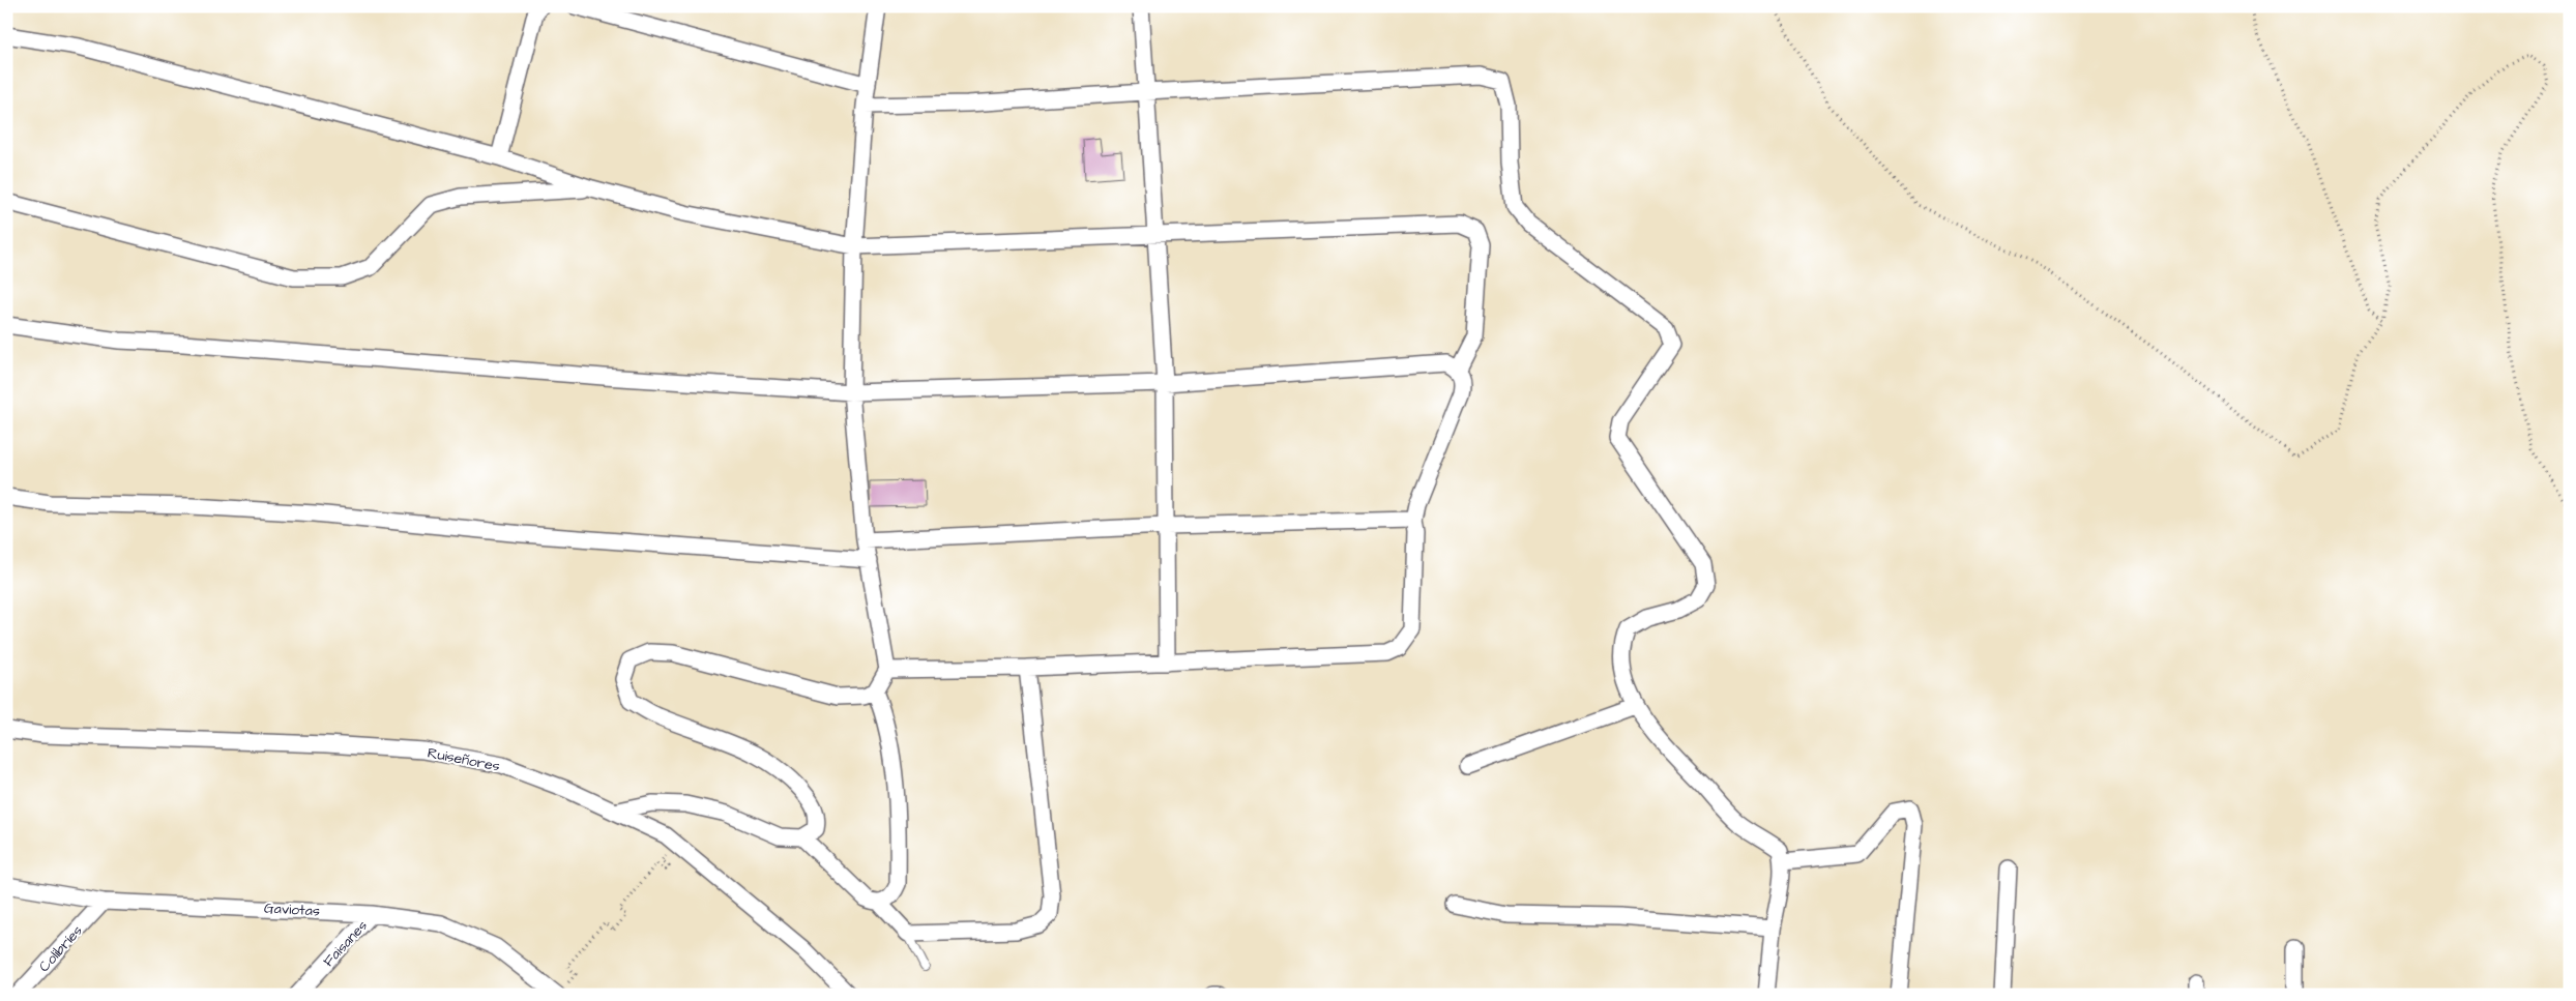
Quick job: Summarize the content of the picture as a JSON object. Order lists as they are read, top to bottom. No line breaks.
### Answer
{"streets":{"street":["Ruiseñores","Gaviotas","Faisanes","Colibríes"]},"crossings":[["Gaviotas","Faisanes"],["Gaviotas","Colibríes"]]}
